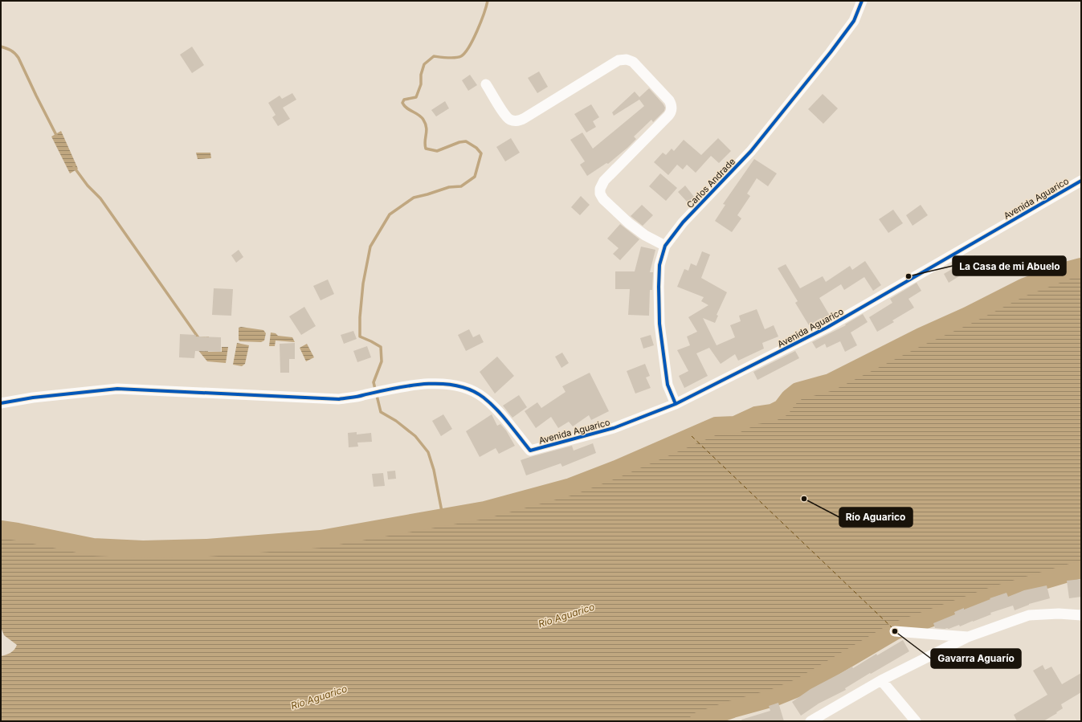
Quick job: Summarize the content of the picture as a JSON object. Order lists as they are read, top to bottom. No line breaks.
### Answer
{"streets":{"street":["Carlos Andrade","Avenida Aguarico"]},"crossings":[["Carlos Andrade","Avenida Aguarico"]],"water":["Río Aguarico"],"places":["La Casa de mi Abuelo","Río Aguarico","Gavarra Aguarío"]}
